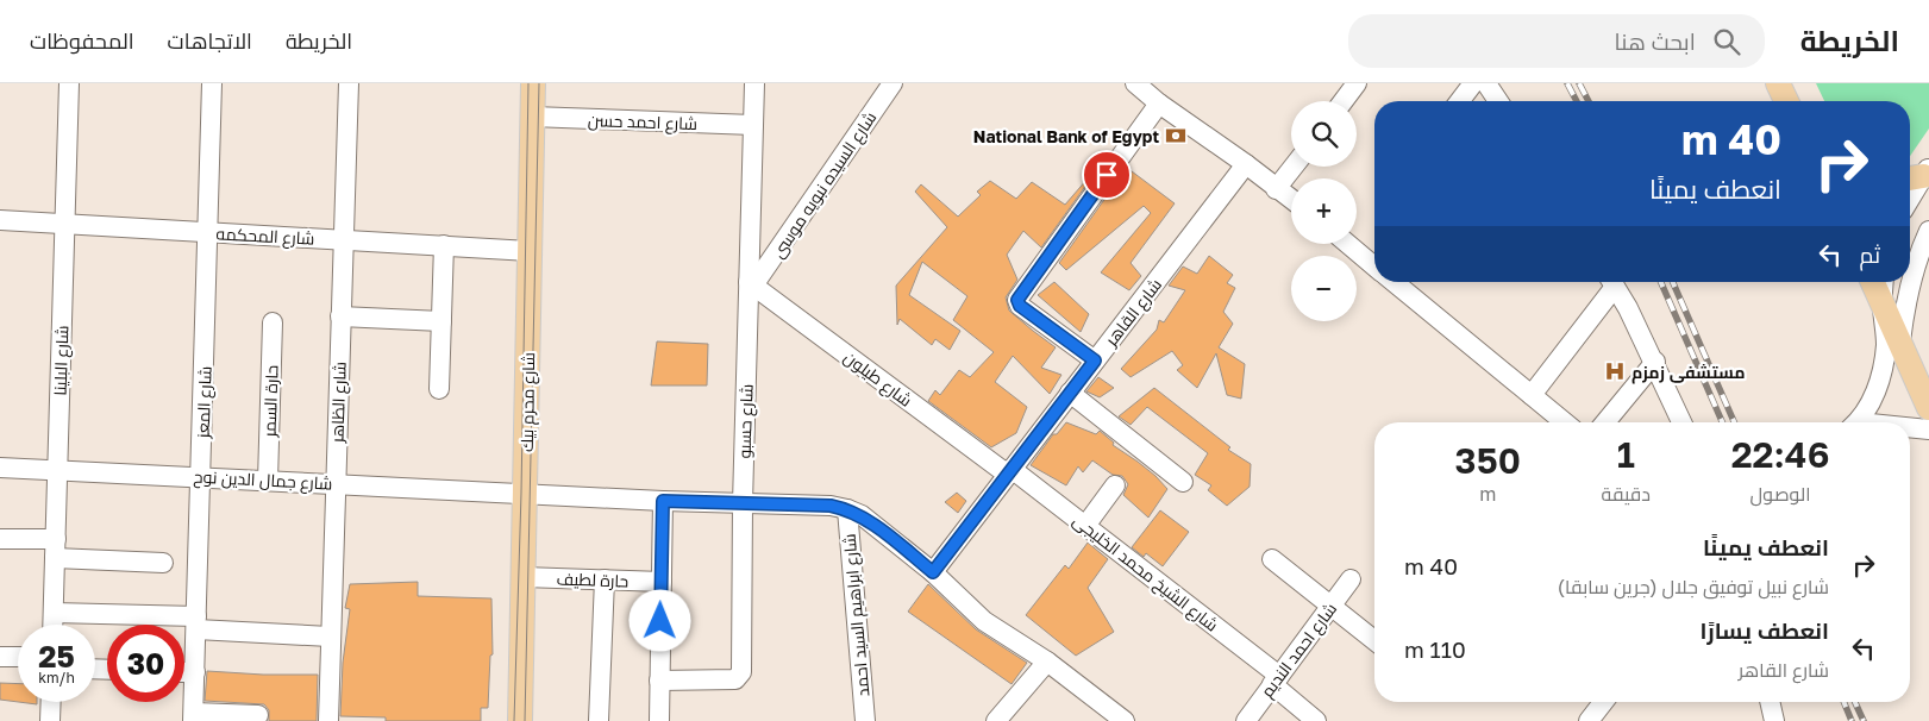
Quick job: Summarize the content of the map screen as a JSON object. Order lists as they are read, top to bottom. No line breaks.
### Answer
{"streets":{"main road":["شارع محرم بيك"],"street":["شارع احمد حسن","شارع السيده نبويه موسى","شارع المحكمه","شارع القاهر","شارع البلينا","شارع طيلون","حارة السمر","شارع المعز","شارع الظاهر","شارع حسبو","شارع جمال الدين نوح","شارع الشيخ محمد الخليجى","حارة لطيف","شارع ابراهيم السيد احمد","شارع احمد النديم"]},"crossings":[["شارع احمد حسن","شارع محرم بيك"],["شارع احمد حسن","شارع حسبو"],["شارع السيده نبويه موسى","شارع طيلون"],["شارع السيده نبويه موسى","شارع حسبو"],["شارع المحكمه","شارع البلينا"],["شارع المحكمه","شارع المعز"],["شارع المحكمه","شارع الظاهر"],["شارع المحكمه","شارع محرم بيك"],["شارع القاهر","شارع طيلون"],["شارع القاهر","شارع الشيخ محمد الخليجى"],["شارع البلينا","شارع جمال الدين نوح"],["شارع طيلون","شارع حسبو"],["شارع طيلون","شارع الشيخ محمد الخليجى"],["حارة السمر","شارع جمال الدين نوح"],["شارع المعز","شارع جمال الدين نوح"],["شارع الظاهر","شارع جمال الدين نوح"],["شارع محرم بيك","شارع جمال الدين نوح"],["شارع محرم بيك","حارة لطيف"],["شارع حسبو","شارع جمال الدين نوح"],["شارع جمال الدين نوح","شارع ابراهيم السيد احمد"],["شارع الشيخ محمد الخليجى","شارع احمد النديم"]],"places":{"bank":["National Bank of Egypt"],"hospital":["مستشفى زمزم"]},"page":{"header":"الخريطة","search":"ابحث هنا","nav":["الخريطة","الاتجاهات","المحفوظات"],"map_buttons":["+","−"],"turn":["40 m","انعطف يمينًا"],"then":"ثم","eta":["22:46","الوصول","1","دقيقة","350","m"],"list":[{"name":"انعطف يمينًا","note":"شارع نبيل توفيق جلال (جرين سابقا)","value":"40 m"},{"name":"انعطف يسارًا","note":"شارع القاهر","value":"110 m"}],"speed":"25 km/h","limit":"30"}}
